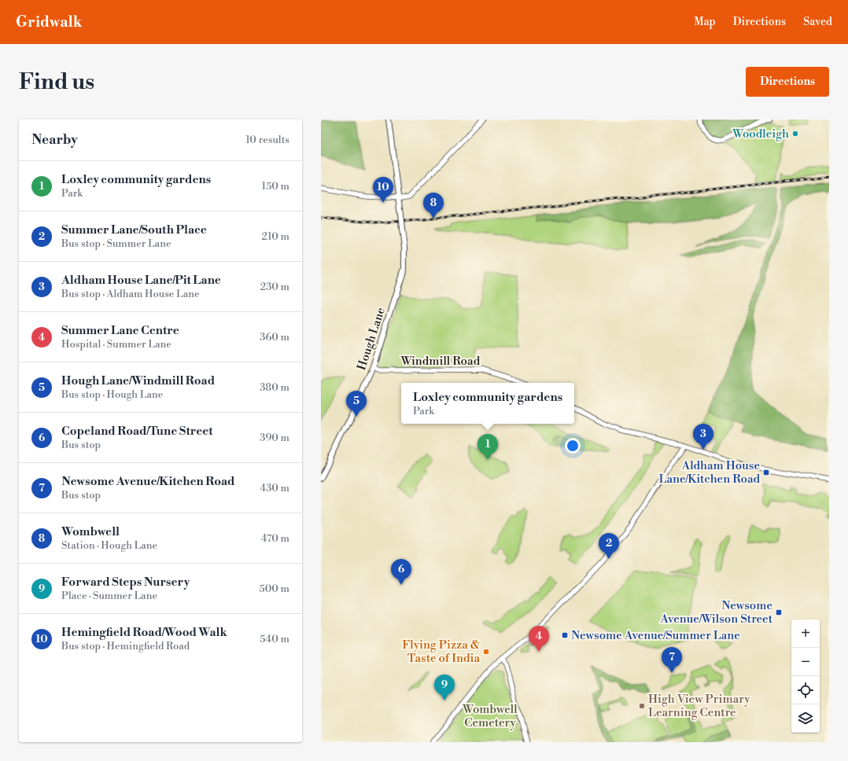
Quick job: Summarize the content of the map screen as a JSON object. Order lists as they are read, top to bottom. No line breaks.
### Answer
{"streets":{"main road":["Hough Lane"],"street":["Windmill Road"]},"crossings":[["Hough Lane","Windmill Road"]],"parks":["Wombwell Cemetery"],"places":{"other":["Woodleigh","Flying Pizza & Taste of India","High View Primary Learning Centre"],"transit":["Aldham House Lane/Kitchen Road","Newsome Avenue/Wilson Street","Newsome Avenue/Summer Lane"]},"page":{"header":"Gridwalk","nav":["Map","Directions","Saved"],"buttons":"Directions","title":"Find us","heading":["Nearby","10 results"],"list":[{"mark":"1","name":"Loxley community gardens","note":"Park","value":"150 m"},{"mark":"2","name":"Summer Lane/South Place","note":"Bus stop · Summer Lane","value":"210 m"},{"mark":"3","name":"Aldham House Lane/Pit Lane","note":"Bus stop · Aldham House Lane","value":"230 m"},{"mark":"4","name":"Summer Lane Centre","note":"Hospital · Summer Lane","value":"360 m"},{"mark":"5","name":"Hough Lane/Windmill Road","note":"Bus stop · Hough Lane","value":"380 m"},{"mark":"6","name":"Copeland Road/Tune Street","note":"Bus stop","value":"390 m"},{"mark":"7","name":"Newsome Avenue/Kitchen Road","note":"Bus stop","value":"430 m"},{"mark":"8","name":"Wombwell","note":"Station · Hough Lane","value":"470 m"},{"mark":"9","name":"Forward Steps Nursery","note":"Place · Summer Lane","value":"500 m"},{"mark":"10","name":"Hemingfield Road/Wood Walk","note":"Bus stop · Hemingfield Road","value":"540 m"}],"pins":["10","8","5","3","1","2","6","4","7","9"],"popup":["Loxley community gardens","Park"],"map_buttons":["+","−"]}}
